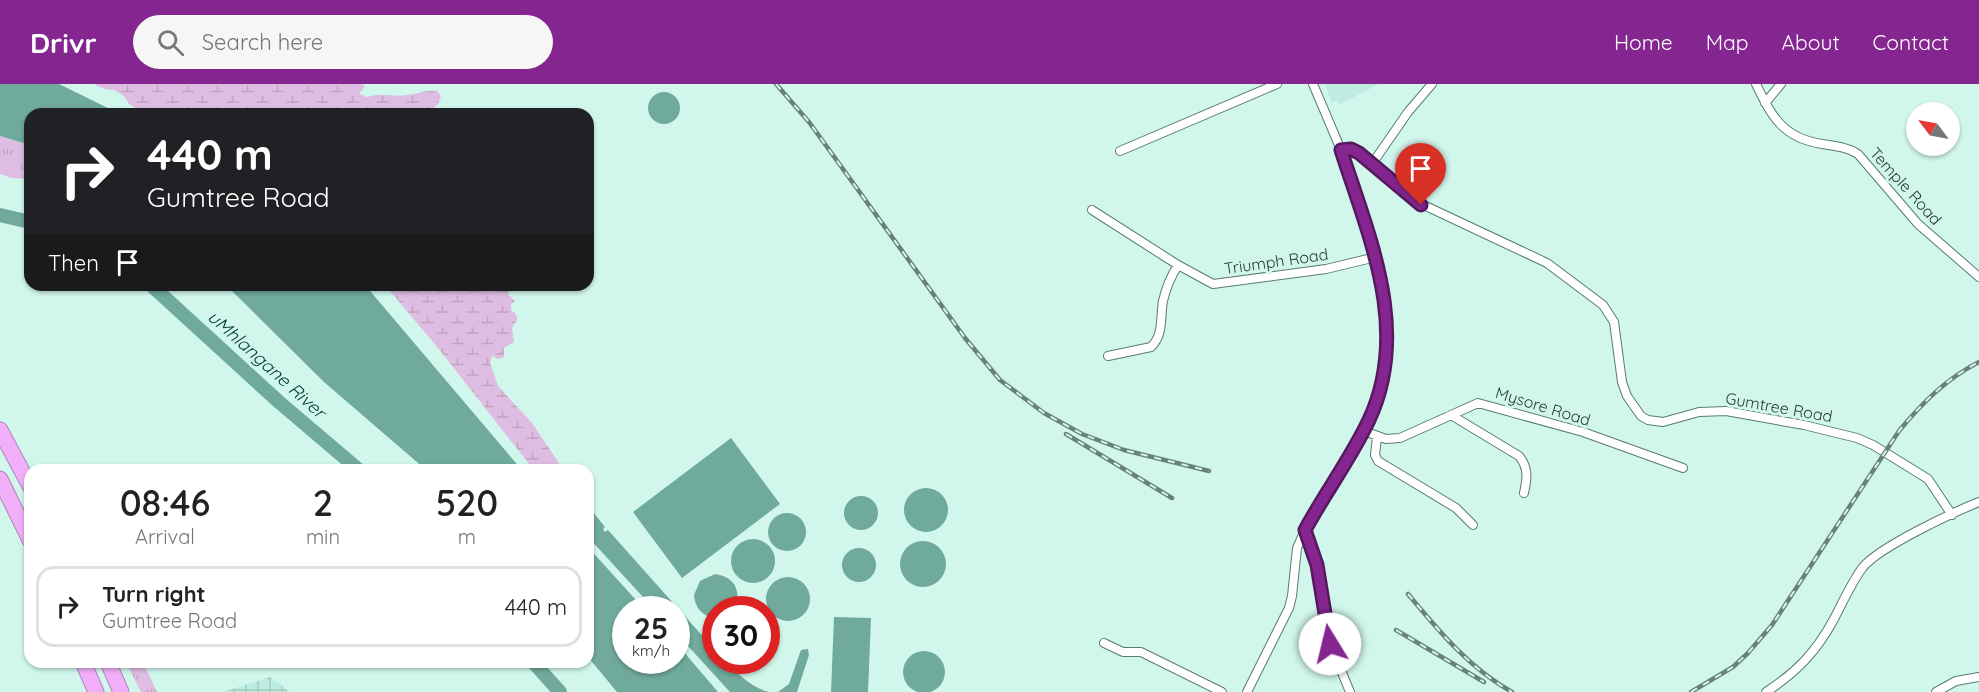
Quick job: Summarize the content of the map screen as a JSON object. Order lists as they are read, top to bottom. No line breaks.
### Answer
{"streets":{"street":["Temple Road","Triumph Road","Mysore Road","Gumtree Road"]},"water":["uMhlangane River"],"north":"top left","page":{"header":"Drivr","search":"Search here","nav":["Home","Map","About","Contact"],"turn":["440 m","Gumtree Road"],"then":"Then","eta":["08:46","Arrival","2","min","520","m"],"list":[{"name":"Turn right","note":"Gumtree Road","value":"440 m"}],"speed":"25 km/h","limit":"30"}}
